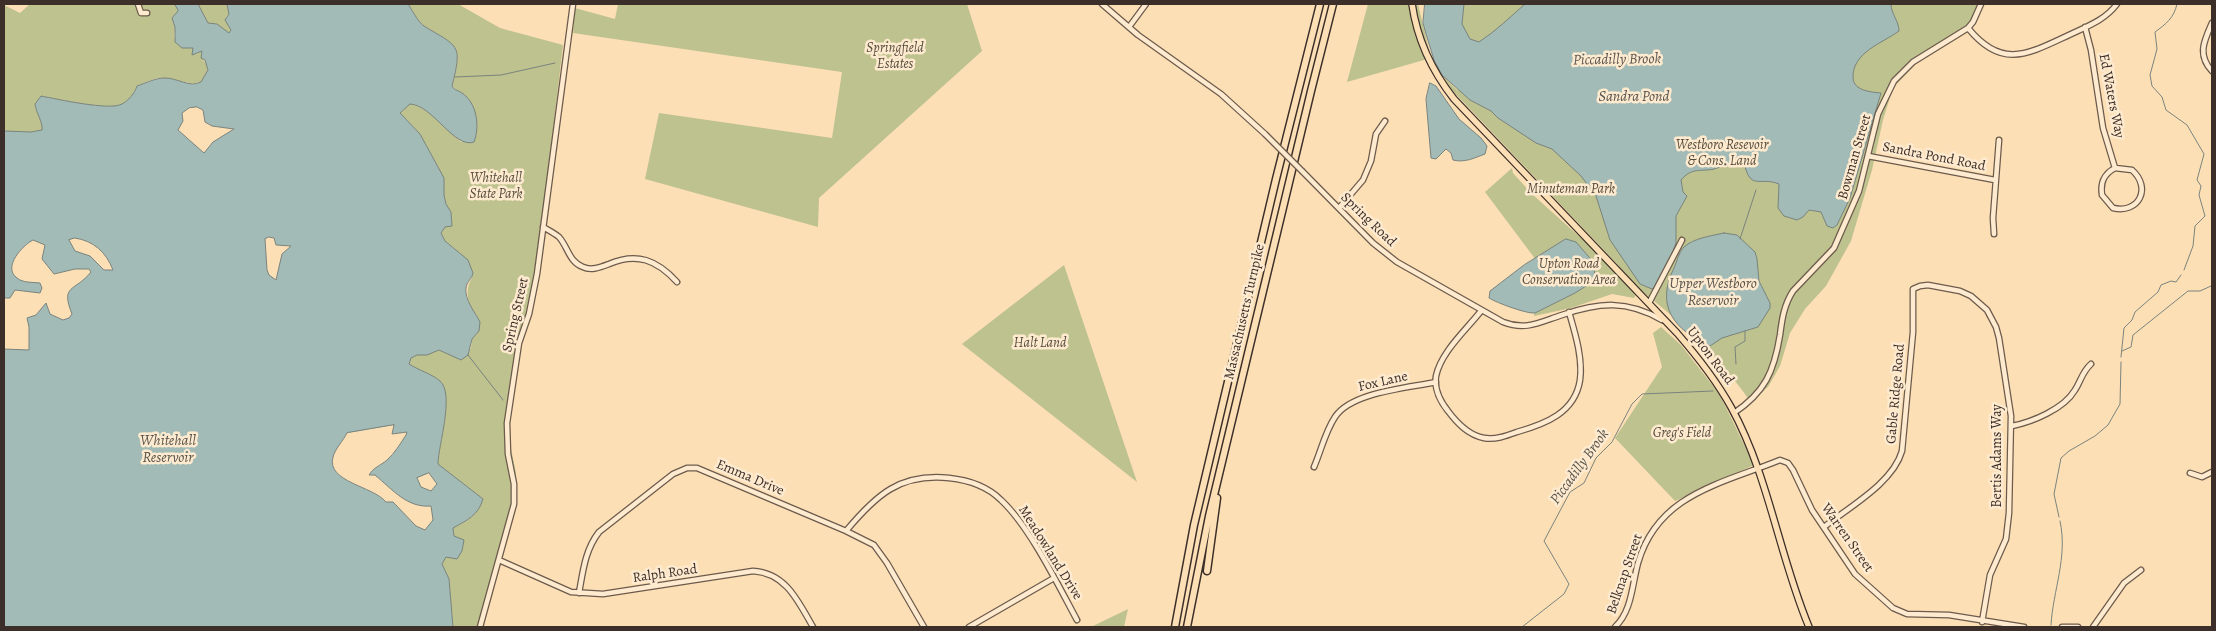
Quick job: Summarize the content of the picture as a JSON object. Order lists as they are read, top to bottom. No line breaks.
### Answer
{"streets":{"highway":["Massachusetts Turnpike"],"main road":["Upton Road"],"street":["Ed Waters Way","Bowman Street","Sandra Pond Road","Spring Road","Spring Street","Fox Lane","Gable Ridge Road","Bertis Adams Way","Emma Drive","Warren Street","Meadowland Drive","Ralph Road","Belknap Street"]},"crossings":[["Bowman Street","Sandra Pond Road"],["Bowman Street","Upton Road"],["Spring Road","Upton Road"],["Spring Road","Fox Lane"],["Spring Street","Ralph Road"],["Upton Road","Warren Street"],["Upton Road","Belknap Street"],["Gable Ridge Road","Bertis Adams Way"],["Gable Ridge Road","Warren Street"],["Bertis Adams Way","Warren Street"],["Emma Drive","Meadowland Drive"],["Emma Drive","Ralph Road"],["Warren Street","Belknap Street"]],"water":["Piccadilly Brook","Sandra Pond","Upper Westboro Reservoir","Whitehall Reservoir"],"parks":["Springfield Estates","Westboro Resevoir & Cons. Land","Whitehall State Park","Minuteman Park","Upton Road Conservation Area","Halt Land","Greg's Field"]}
